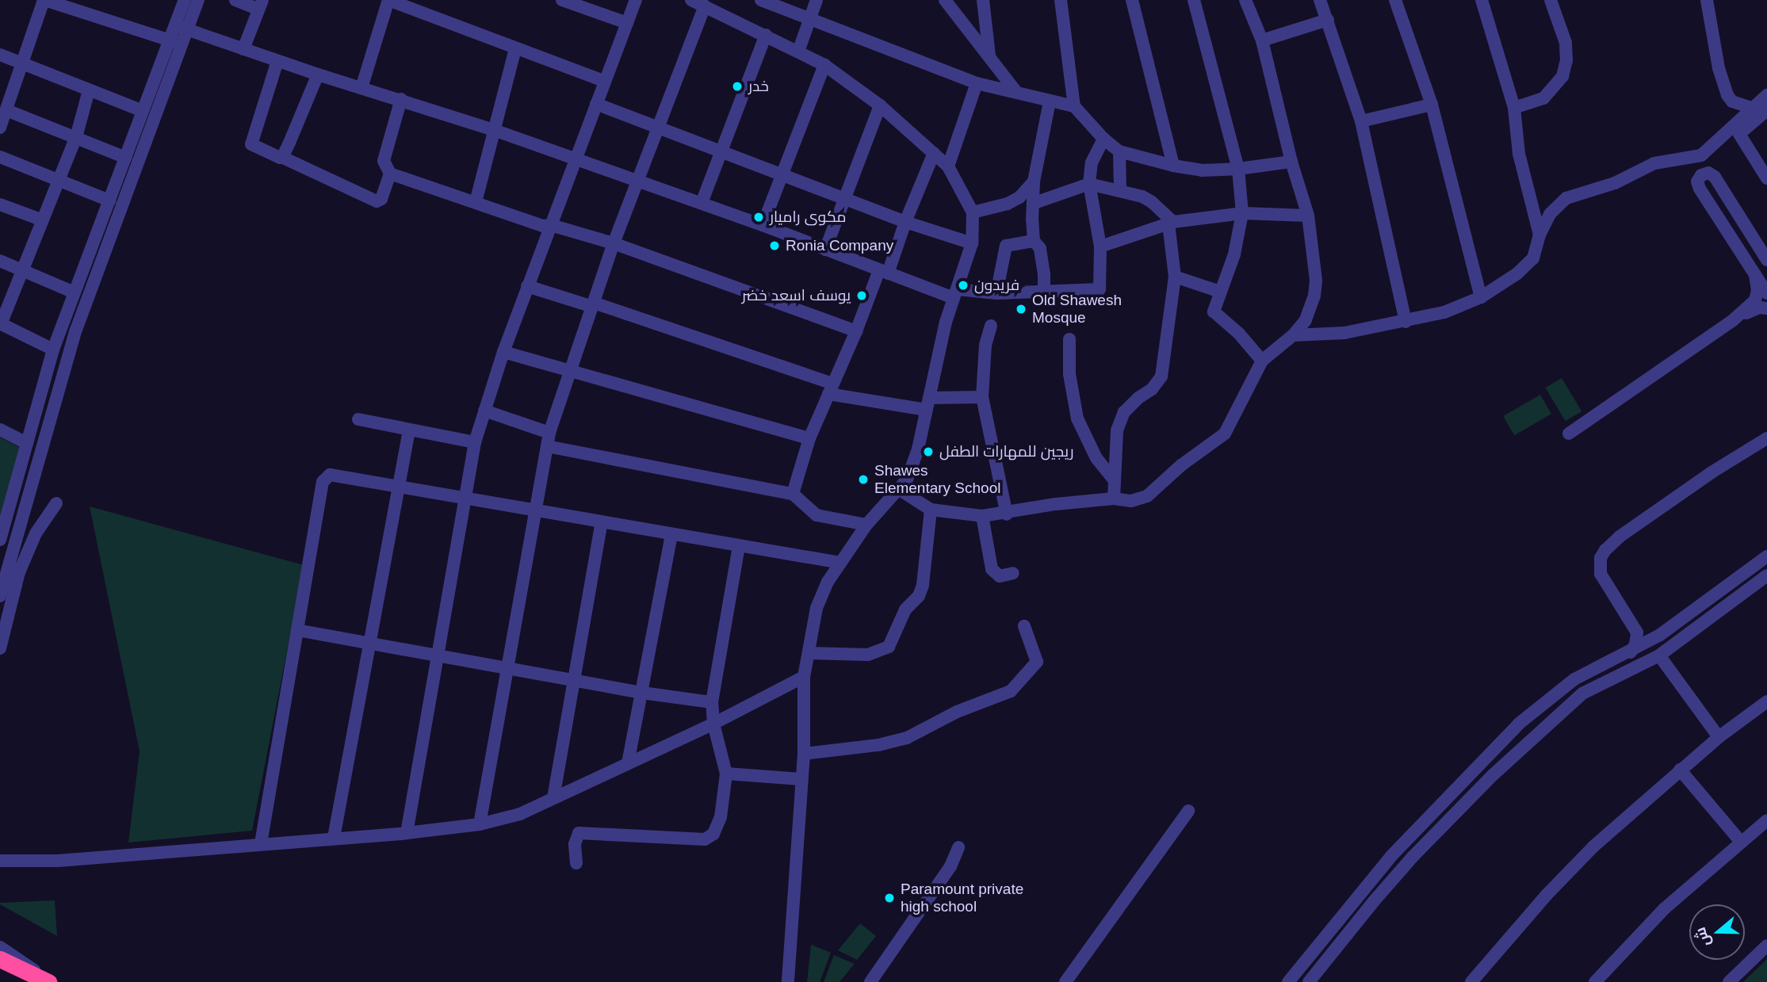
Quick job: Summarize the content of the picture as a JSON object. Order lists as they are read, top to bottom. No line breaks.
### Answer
{"places":["خدر","مکوی رامیار","Ronia Company","فريدون","يوسف اسعد خضر","Old Shawesh Mosque","ريجين للمهارات الطفل","Shawes Elementary School","Paramount private high school"],"north":"left"}
